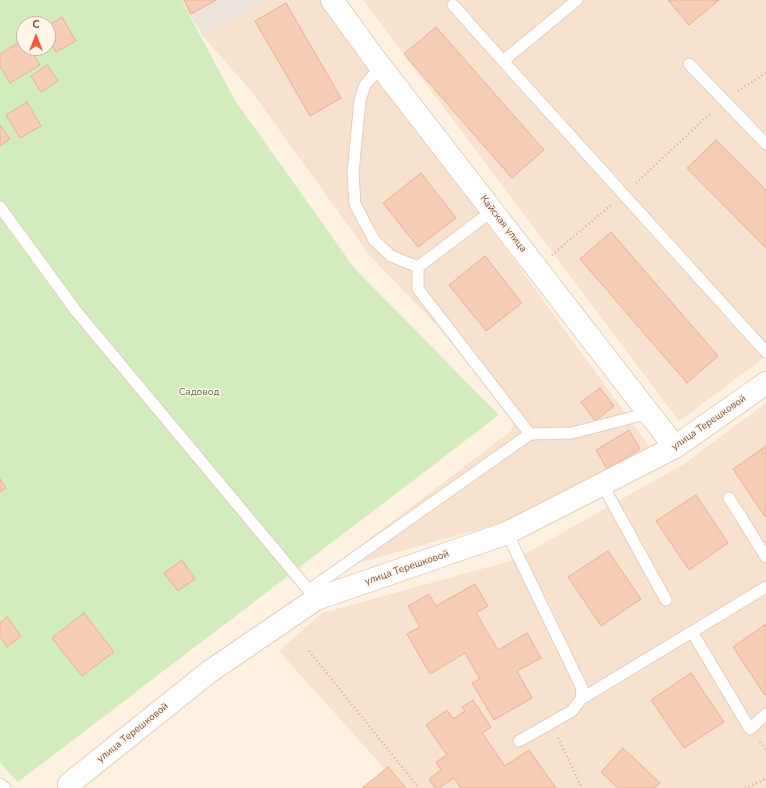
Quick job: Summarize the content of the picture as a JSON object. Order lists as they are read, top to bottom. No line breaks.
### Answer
{"streets":{"street":["Кайская улица","улица Терешковой"]},"crossings":[["Кайская улица","улица Терешковой"]],"parks":["Садовод"],"north":"top"}
